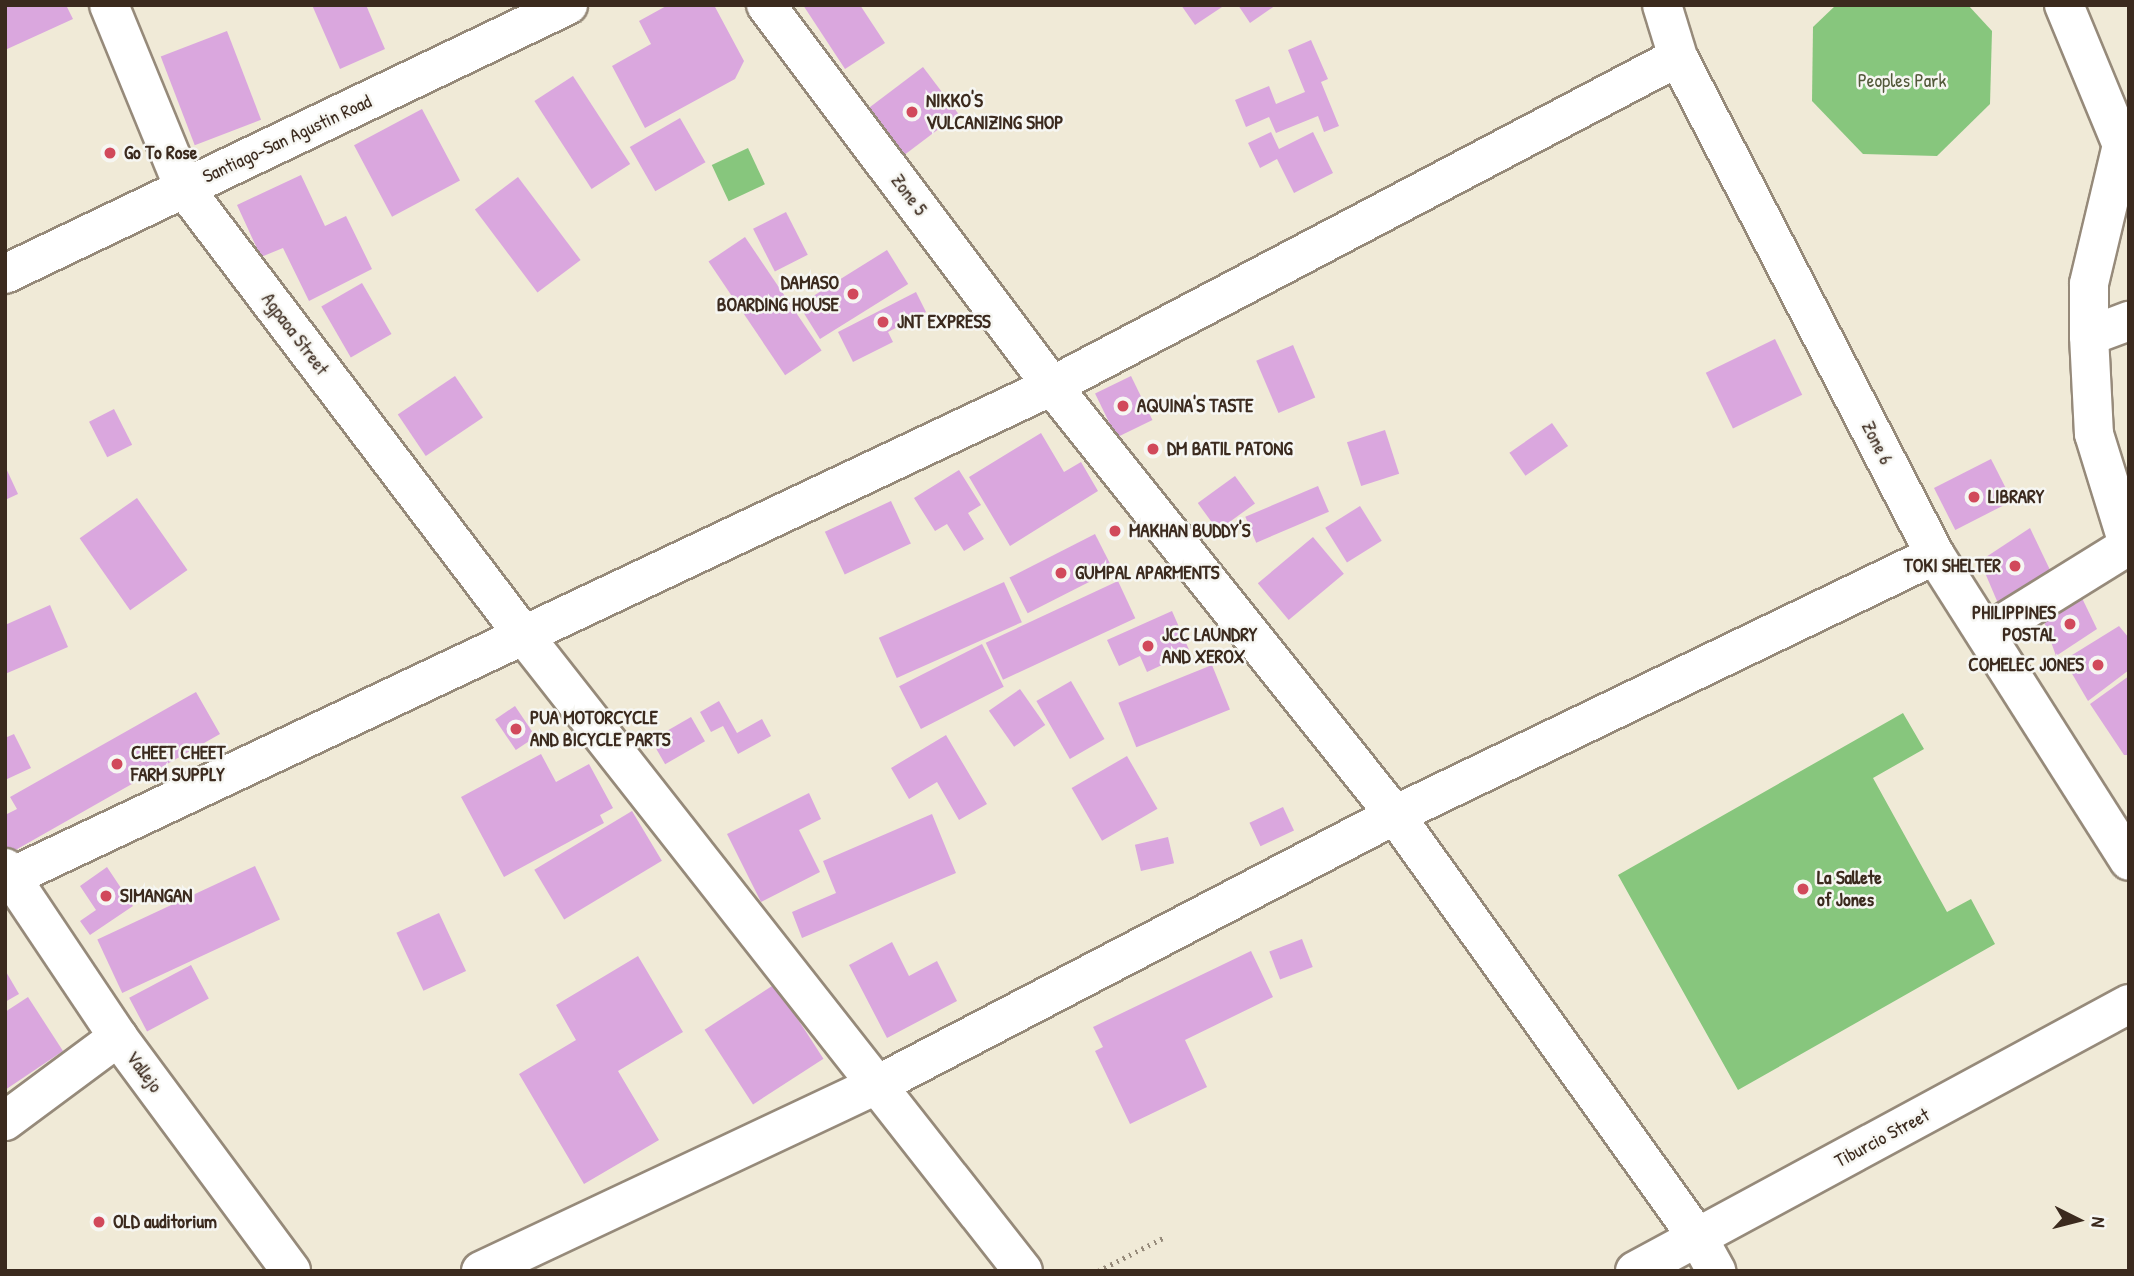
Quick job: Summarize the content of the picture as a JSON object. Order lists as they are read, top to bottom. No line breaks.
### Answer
{"streets":{"street":["Santiago-San Agustin Road","Zone 5","Agpaoa Street","Zone 6","Vallejo","Tiburcio Street"]},"crossings":[["Santiago-San Agustin Road","Agpaoa Street"],["Zone 5","Tiburcio Street"]],"parks":["Peoples Park"],"places":["NIKKO'S VULCANIZING SHOP","Go To Rose","DAMASO BOARDING HOUSE","JNT EXPRESS","AQUINA'S TASTE","DM BATIL PATONG","LIBRARY","MAKHAN BUDDY'S","TOKI SHELTER","GUMPAL APARMENTS","PHILIPPINES POSTAL","JCC LAUNDRY AND XEROX","COMELEC JONES","PUA MOTORCYCLE AND BICYCLE PARTS","CHEET CHEET FARM SUPPLY","La Sallete of Jones","SIMANGAN","OLD auditorium"],"north":"right"}
